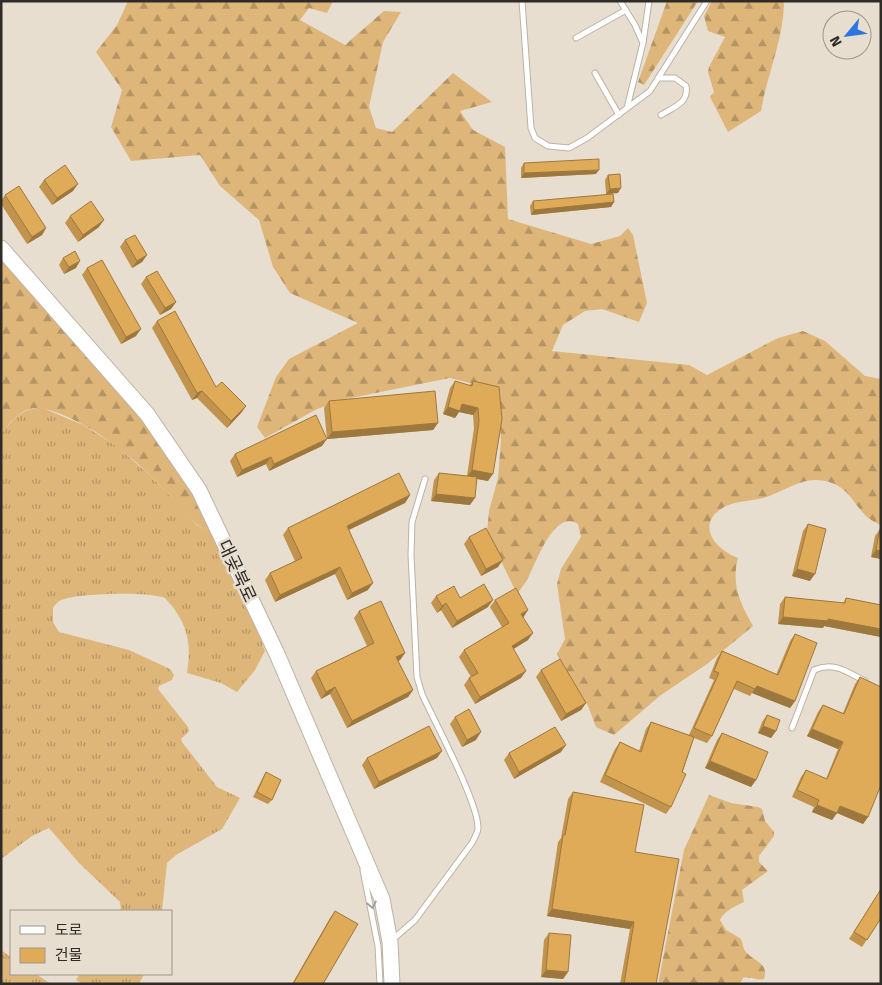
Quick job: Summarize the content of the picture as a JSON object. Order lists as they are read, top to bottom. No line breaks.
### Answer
{"streets":{"street":["대곶북로"]},"legend":["도로","건물"],"north":"bottom left"}
